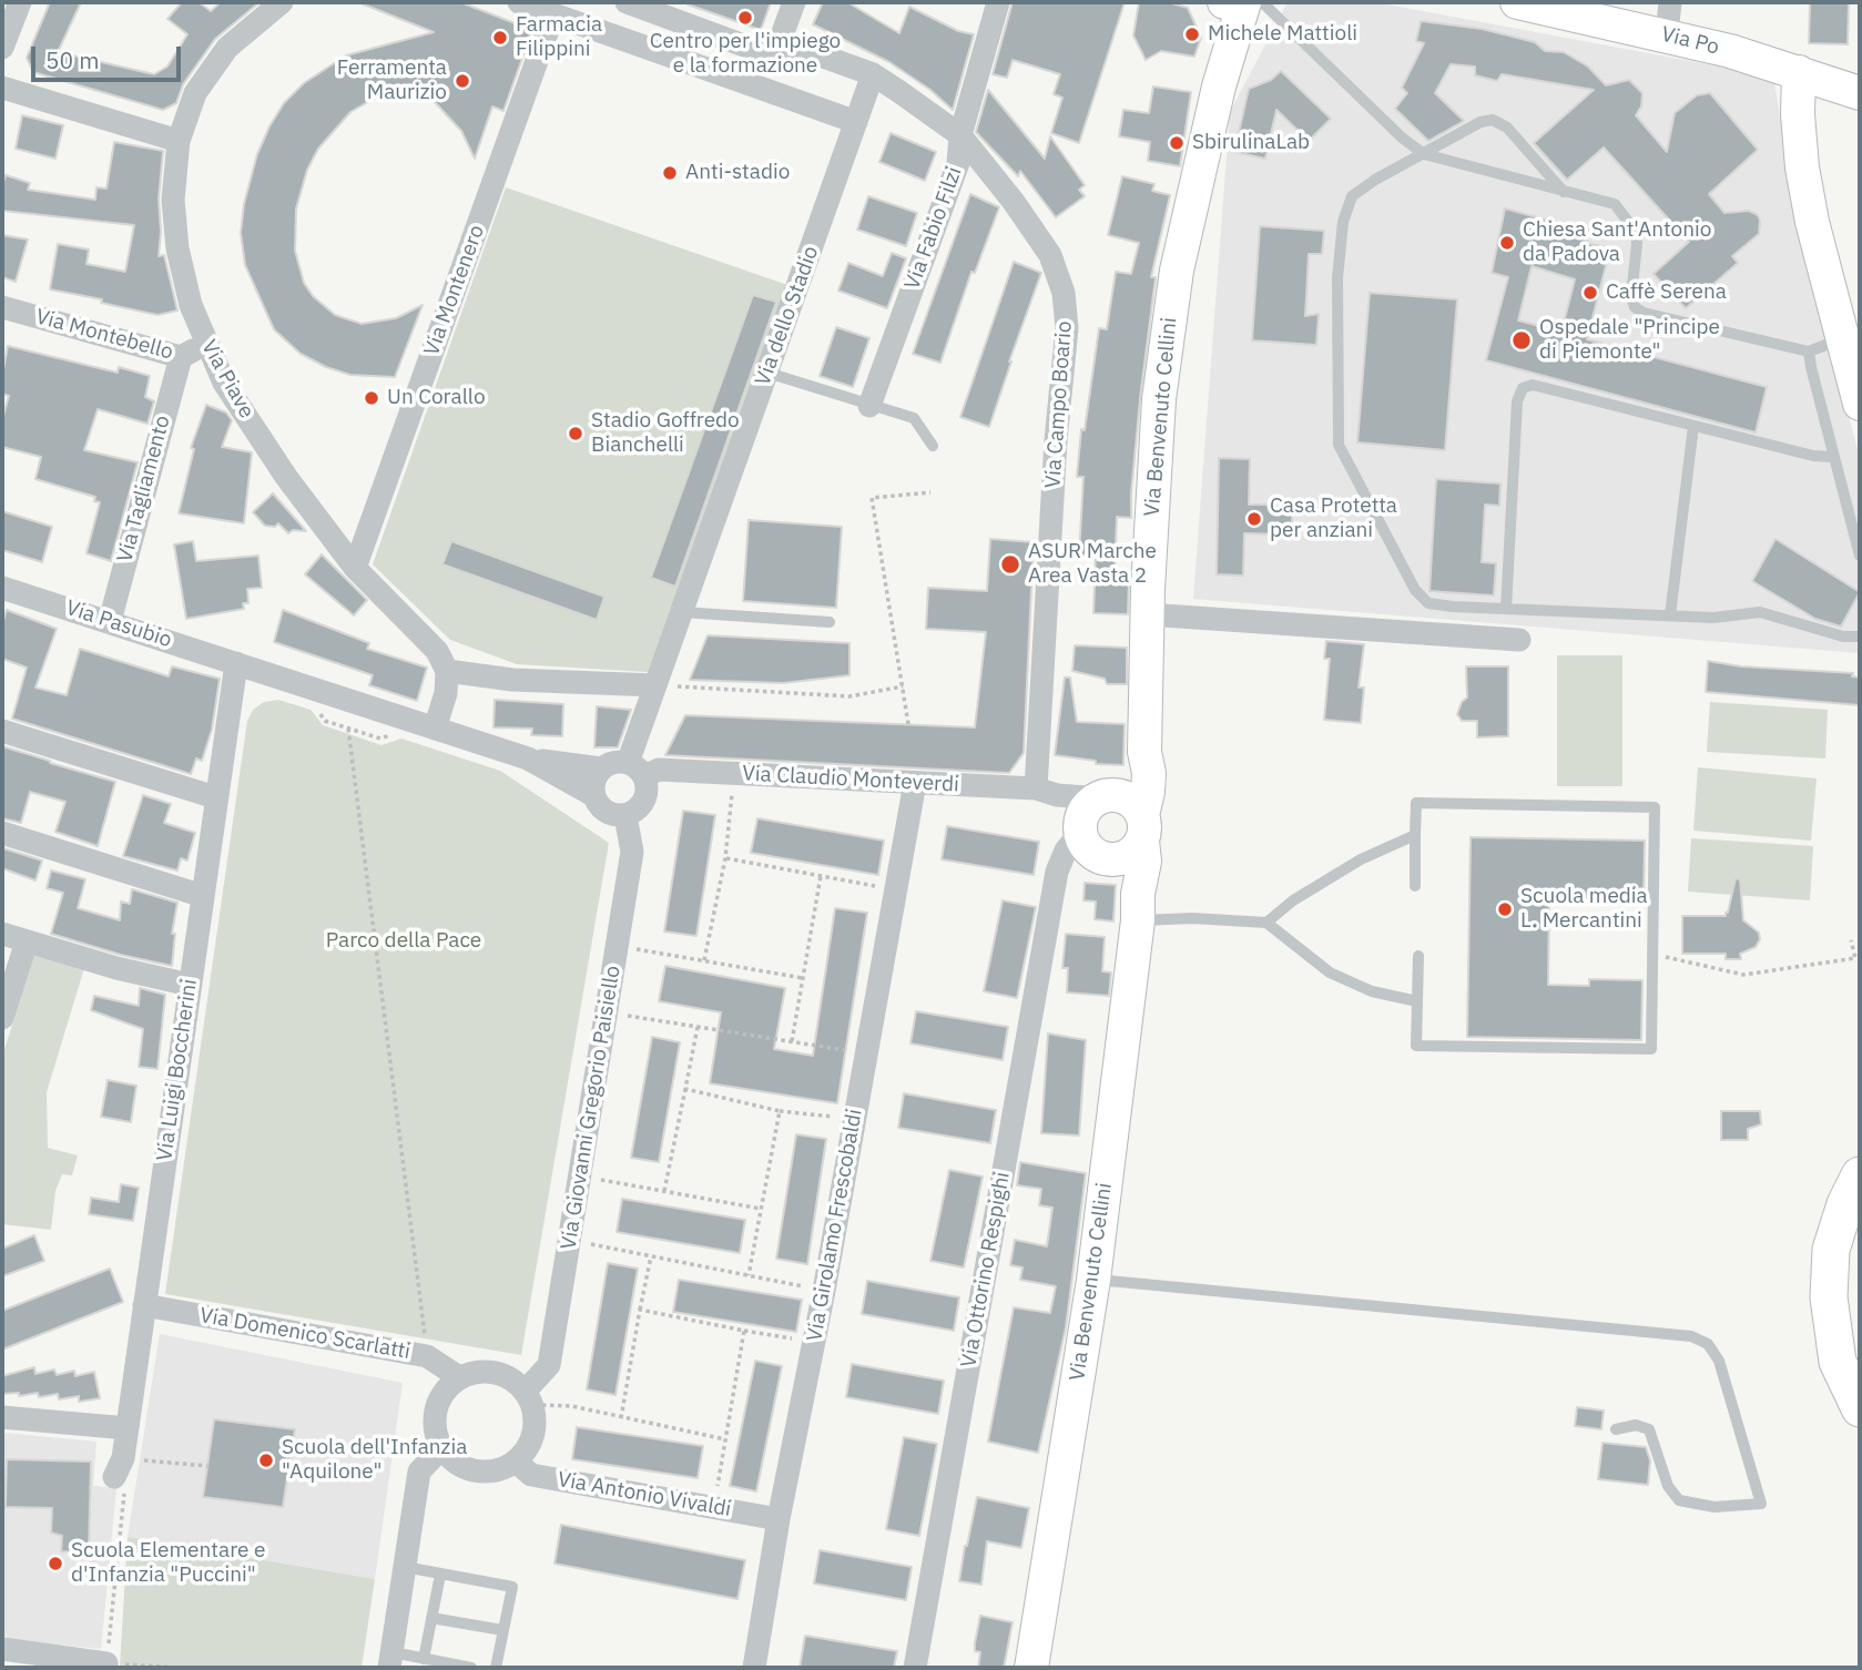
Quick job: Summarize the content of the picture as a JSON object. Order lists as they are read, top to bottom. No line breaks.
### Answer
{"streets":{"street":["Via Po","Via Fabio Filzi","Via Montenero","Via dello Stadio","Via Montebello","Via Piave","Via Campo Boario","Via Benvenuto Cellini","Via Tagliamento","Via Pasubio","Via Claudio Monteverdi","Via Luigi Boccherini","Via Giovanni Gregorio Paisiello","Via Girolamo Frescobaldi","Via Ottorino Respighi","Via Domenico Scarlatti","Via Antonio Vivaldi"]},"crossings":[["Via Fabio Filzi","Via Campo Boario"],["Via Montenero","Via Piave"],["Via dello Stadio","Via Campo Boario"],["Via dello Stadio","Via Claudio Monteverdi"],["Via dello Stadio","Via Giovanni Gregorio Paisiello"],["Via Montebello","Via Piave"],["Via Montebello","Via Tagliamento"],["Via Campo Boario","Via Claudio Monteverdi"],["Via Benvenuto Cellini","Via Claudio Monteverdi"],["Via Benvenuto Cellini","Via Ottorino Respighi"],["Via Tagliamento","Via Pasubio"],["Via Pasubio","Via Luigi Boccherini"],["Via Claudio Monteverdi","Via Giovanni Gregorio Paisiello"],["Via Claudio Monteverdi","Via Girolamo Frescobaldi"],["Via Claudio Monteverdi","Via Ottorino Respighi"],["Via Luigi Boccherini","Via Domenico Scarlatti"],["Via Giovanni Gregorio Paisiello","Via Domenico Scarlatti"],["Via Giovanni Gregorio Paisiello","Via Antonio Vivaldi"],["Via Girolamo Frescobaldi","Via Antonio Vivaldi"],["Via Domenico Scarlatti","Via Antonio Vivaldi"]],"parks":["Parco della Pace"],"places":["Centro per l'impiego e la formazione","Michele Mattioli","Farmacia Filippini","Ferramenta Maurizio","SbirulinaLab","Anti-stadio","Chiesa Sant'Antonio da Padova","Caffè Serena","Ospedale \"Principe di Piemonte\"","Un Corallo","Stadio Goffredo Bianchelli","Casa Protetta per anziani","ASUR Marche Area Vasta 2","Scuola media L. Mercantini","Scuola dell'Infanzia \"Aquilone\"","Scuola Elementare e d'Infanzia \"Puccini\""],"scale_bar":"50 m"}
